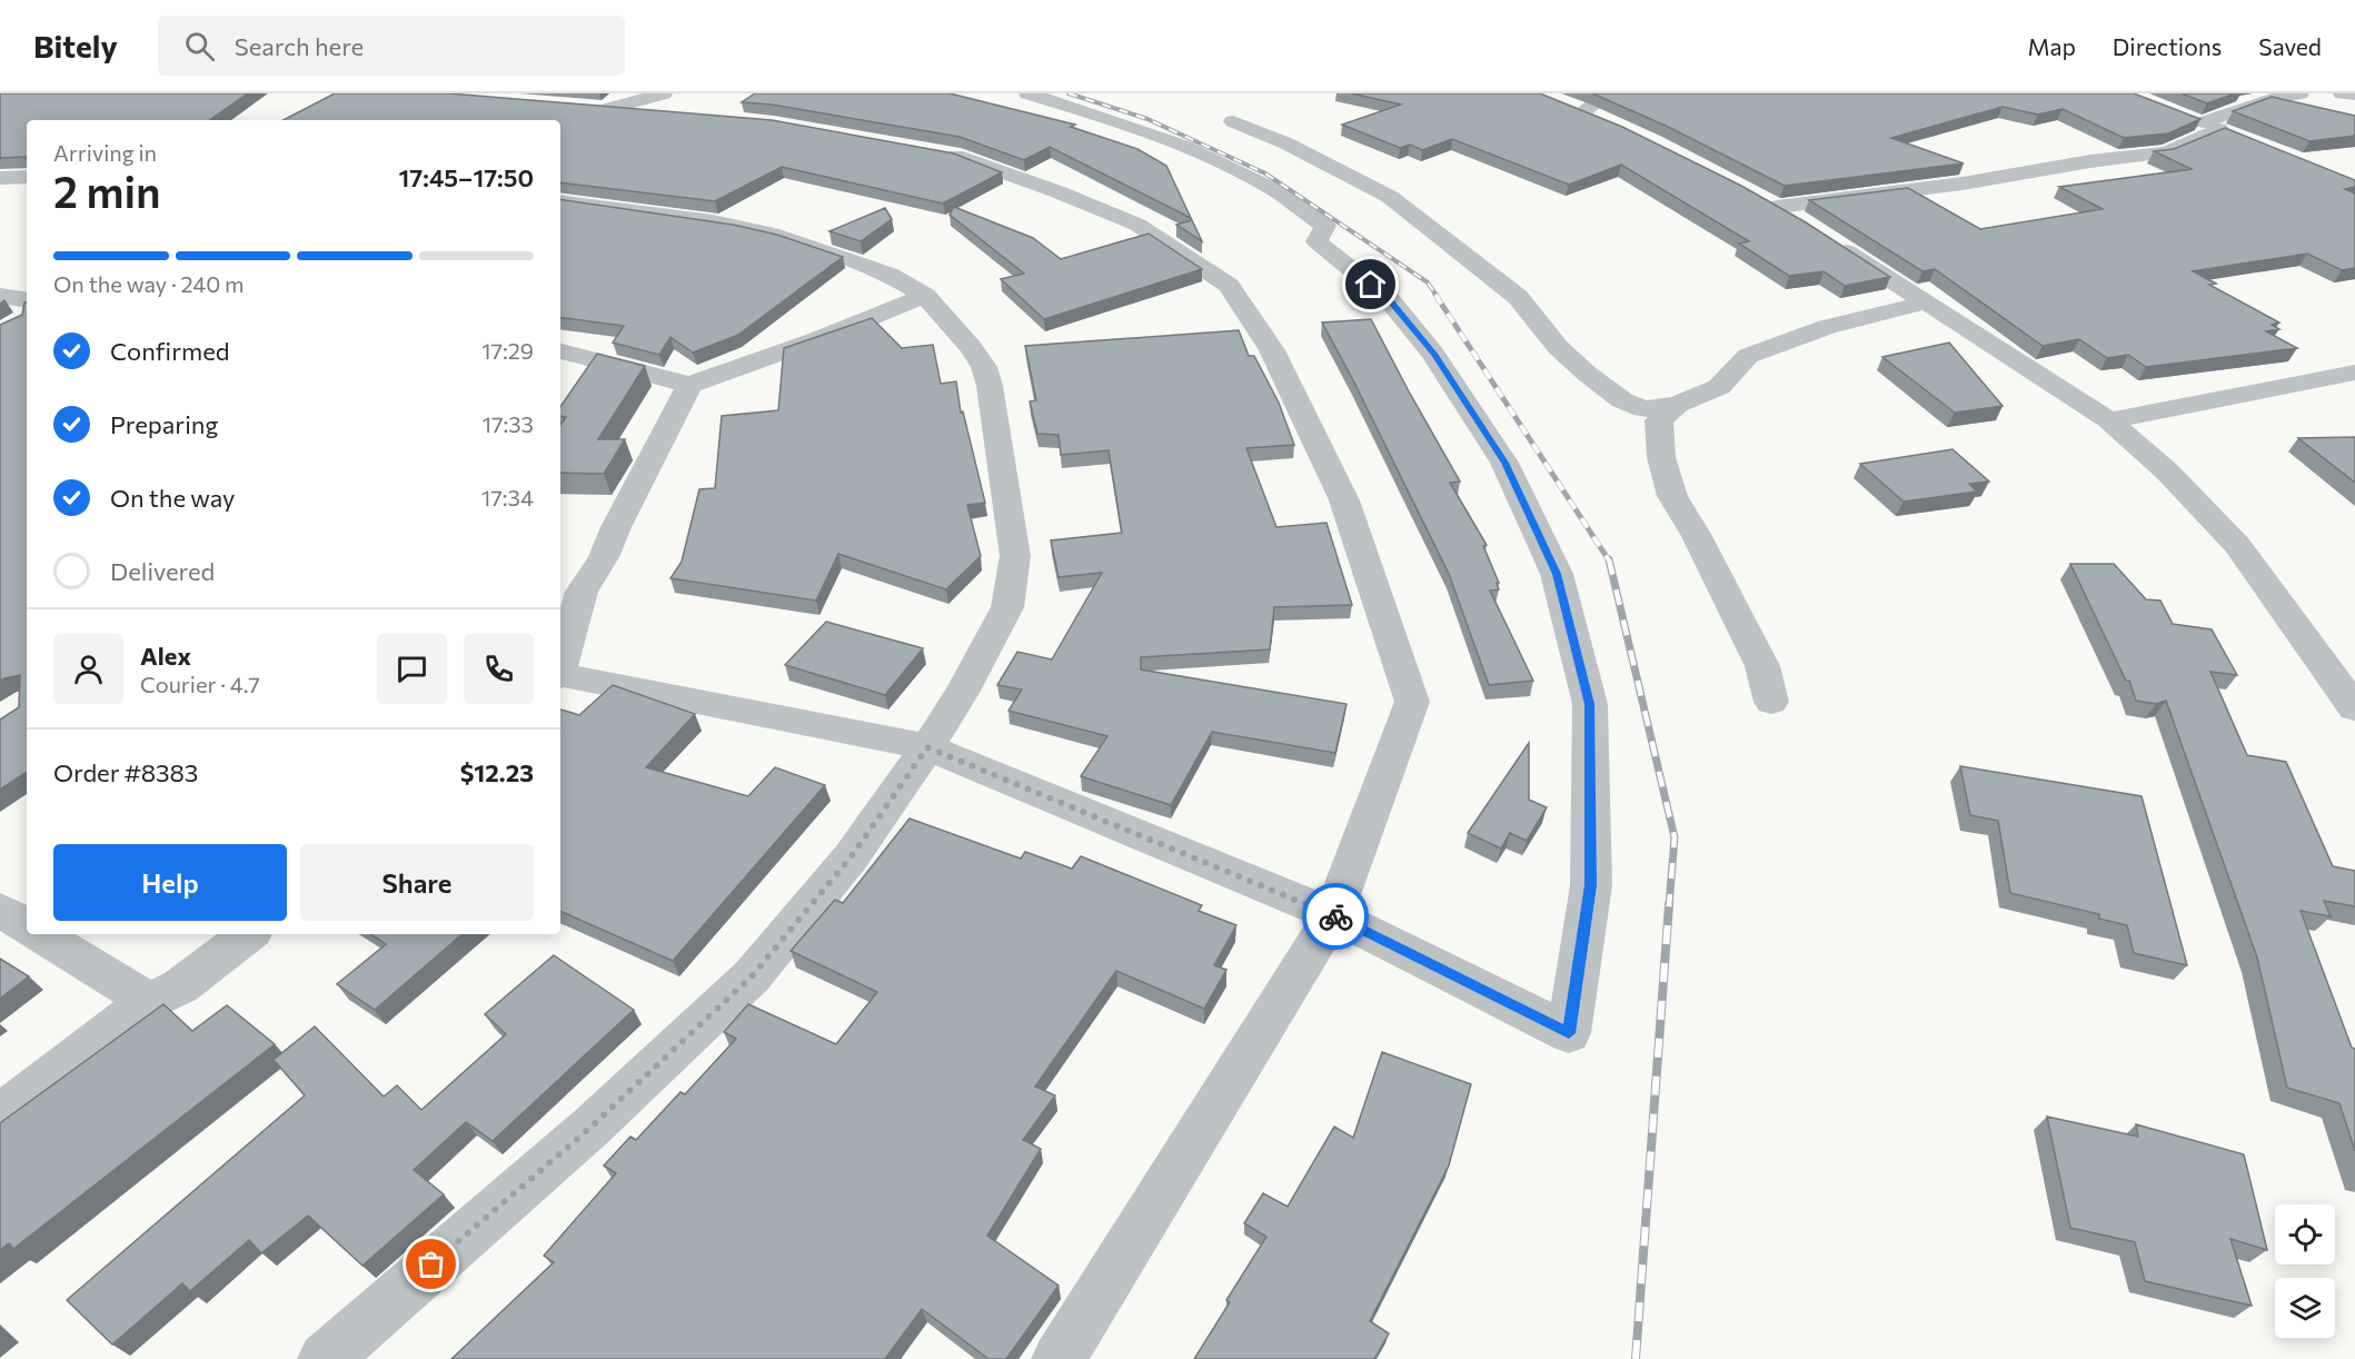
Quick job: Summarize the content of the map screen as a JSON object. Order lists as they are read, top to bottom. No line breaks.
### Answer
{"page":{"header":"Bitely","search":"Search here","nav":["Map","Directions","Saved"],"heading":["2 min","Arriving in","17:45–17:50"],"panel":["Alex","Courier · 4.7","Order #8383","$12.23"],"bar":"On the way · 240 m","list":[["Confirmed","17:29"],["Preparing","17:33"],["On the way","17:34"],"Delivered"],"buttons":["Help","Share"]}}
